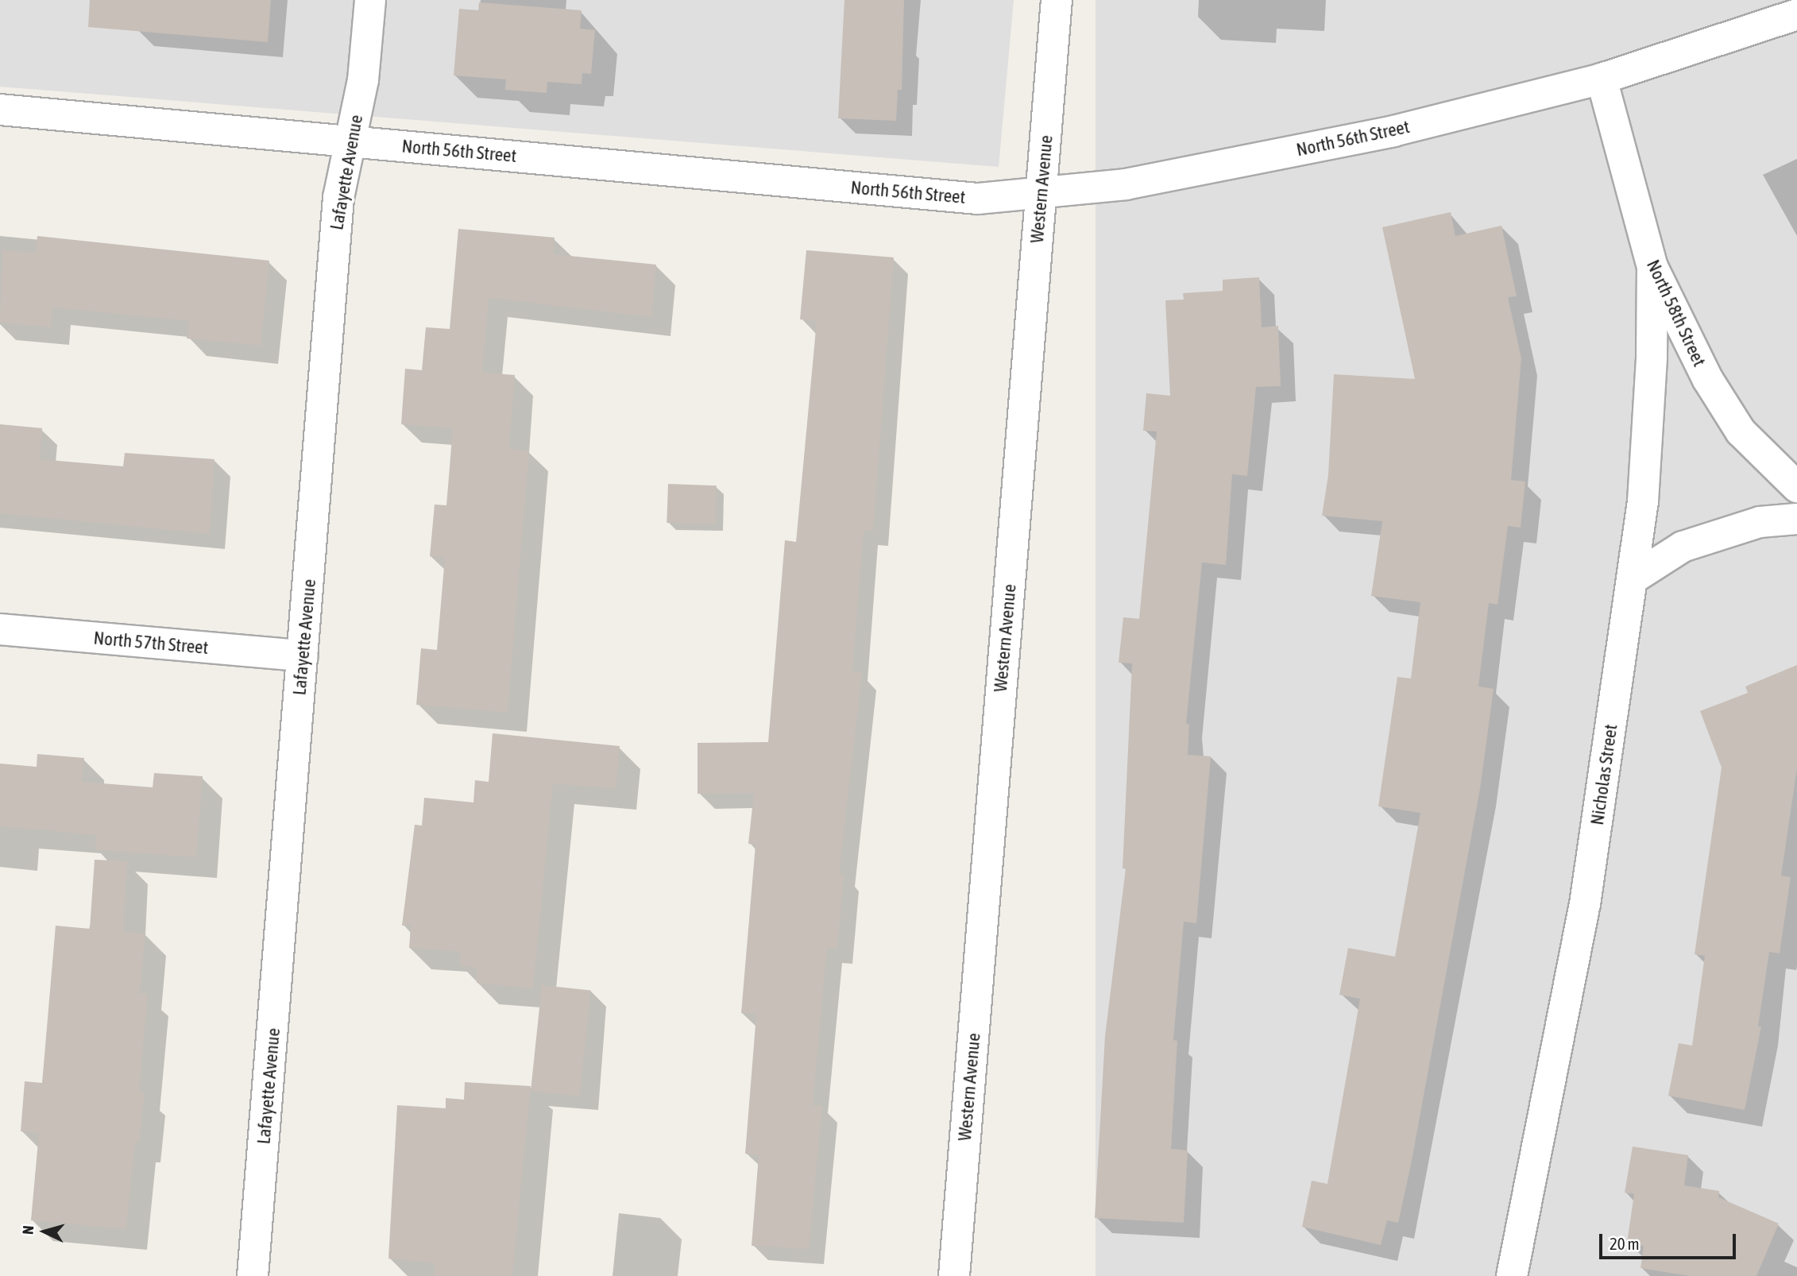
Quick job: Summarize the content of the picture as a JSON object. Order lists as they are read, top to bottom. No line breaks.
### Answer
{"streets":{"street":["North 56th Street","Lafayette Avenue","Western Avenue","North 58th Street","North 57th Street","Nicholas Street"]},"crossings":[["North 56th Street","Lafayette Avenue"],["North 56th Street","Western Avenue"],["North 56th Street","North 58th Street"],["Lafayette Avenue","North 57th Street"],["North 58th Street","Nicholas Street"]],"scale_bar":"20 m","north":"left"}
